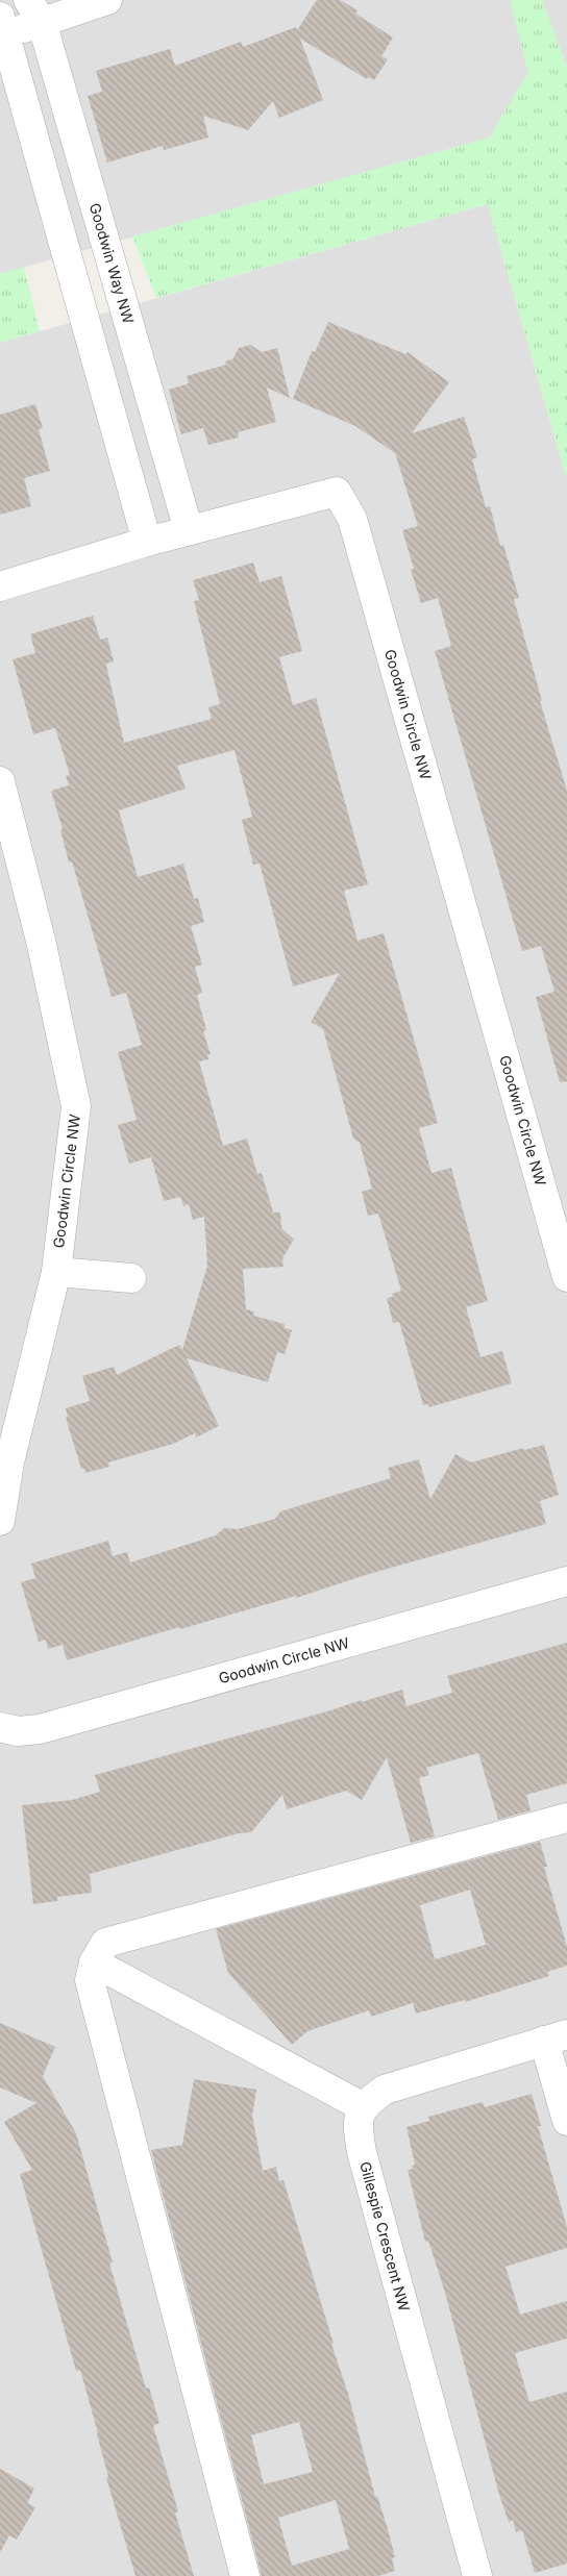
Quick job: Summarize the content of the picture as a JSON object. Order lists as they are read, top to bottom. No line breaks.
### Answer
{"streets":{"street":["Goodwin Way NW","Goodwin Circle NW","Gillespie Crescent NW"]},"crossings":[["Goodwin Way NW","Goodwin Circle NW"]]}
